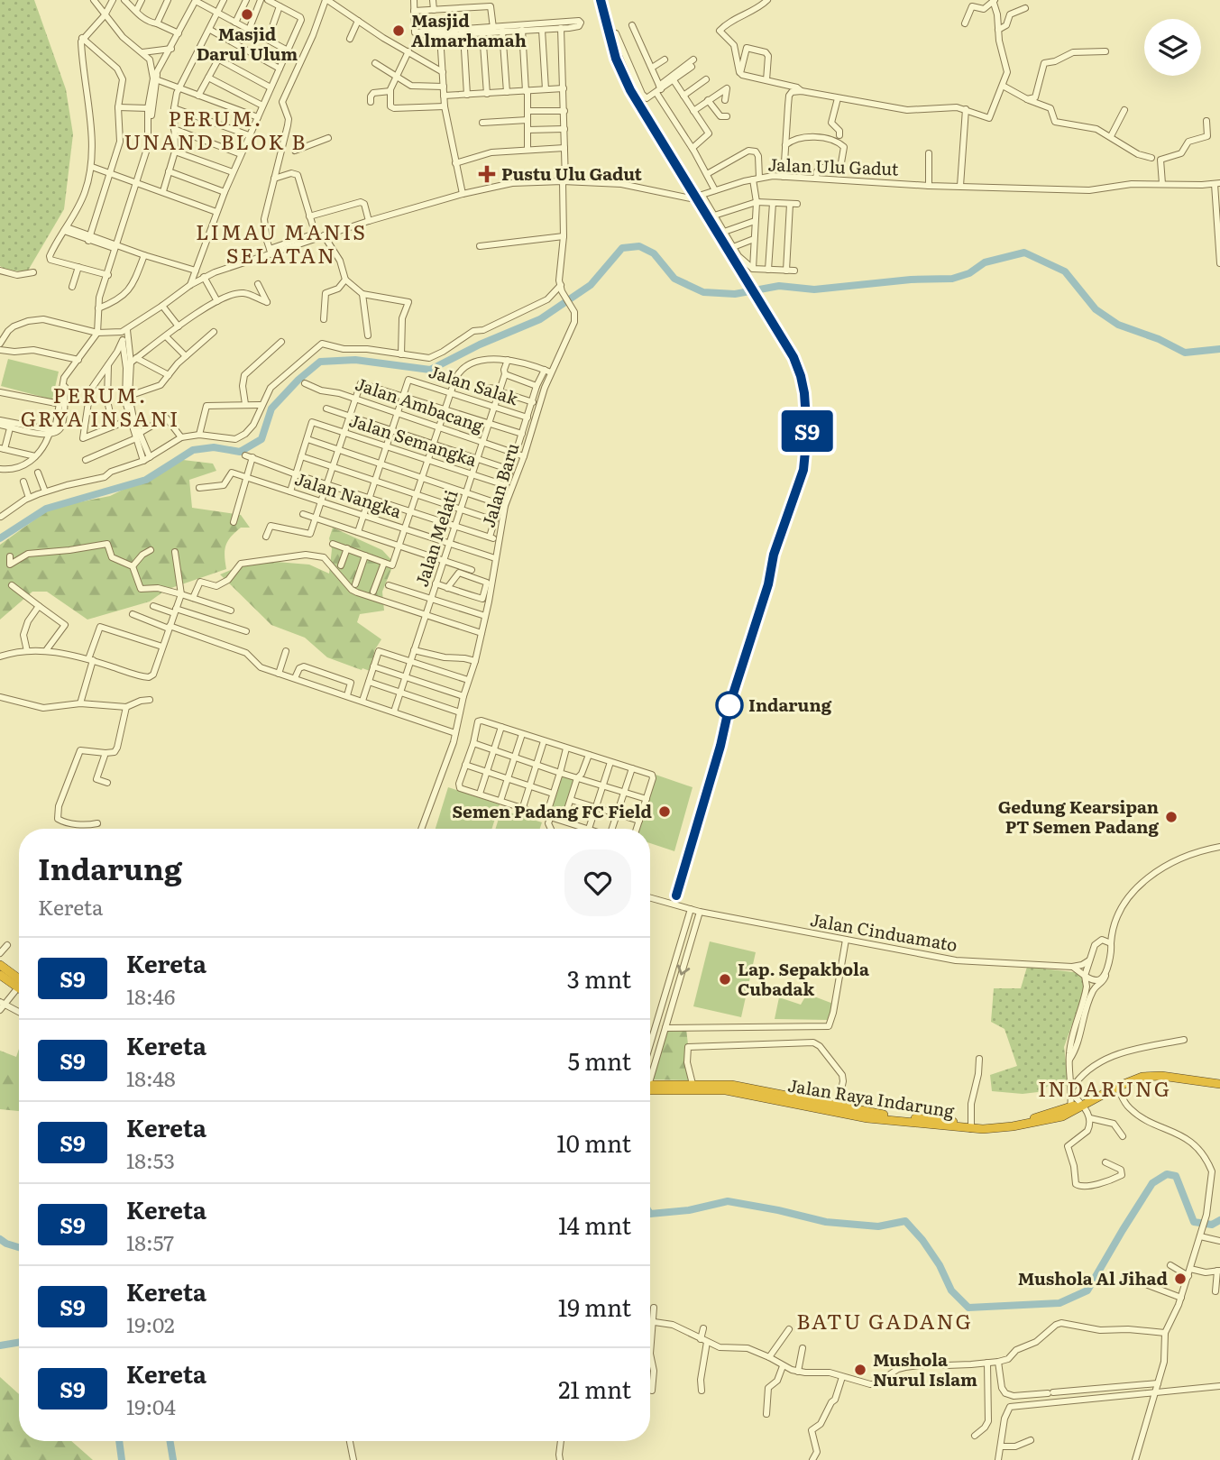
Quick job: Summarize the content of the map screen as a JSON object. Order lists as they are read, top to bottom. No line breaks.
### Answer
{"streets":{"highway":["Jalan Raya Indarung"],"street":["Jalan Ulu Gadut","Jalan Salak","Jalan Ambacang","Jalan Semangka","Jalan Baru","Jalan Nangka","Jalan Melati","Jalan Cinduamato"]},"crossings":[["Jalan Salak","Jalan Melati"],["Jalan Ambacang","Jalan Baru"],["Jalan Ambacang","Jalan Melati"],["Jalan Semangka","Jalan Melati"],["Jalan Baru","Jalan Nangka"],["Jalan Nangka","Jalan Melati"]],"districts":["PERUM. UNAND BLOK B","LIMAU MANIS SELATAN","PERUM. GRYA INSANI","INDARUNG","BATU GADANG"],"places":{"other":["Masjid Darul Ulum","Masjid Almarhamah","Indarung","Semen Padang FC Field","Gedung Kearsipan PT Semen Padang","Lap. Sepakbola Cubadak","Mushola Al Jihad","Mushola Nurul Islam"],"health":["Pustu Ulu Gadut"]},"page":{"on_map":"S9","heading":["Indarung","Kereta"],"list":[{"mark":"S9","name":"Kereta","note":"18:46","value":"3 mnt"},{"mark":"S9","name":"Kereta","note":"18:48","value":"5 mnt"},{"mark":"S9","name":"Kereta","note":"18:53","value":"10 mnt"},{"mark":"S9","name":"Kereta","note":"18:57","value":"14 mnt"},{"mark":"S9","name":"Kereta","note":"19:02","value":"19 mnt"},{"mark":"S9","name":"Kereta","note":"19:04","value":"21 mnt"}]}}
